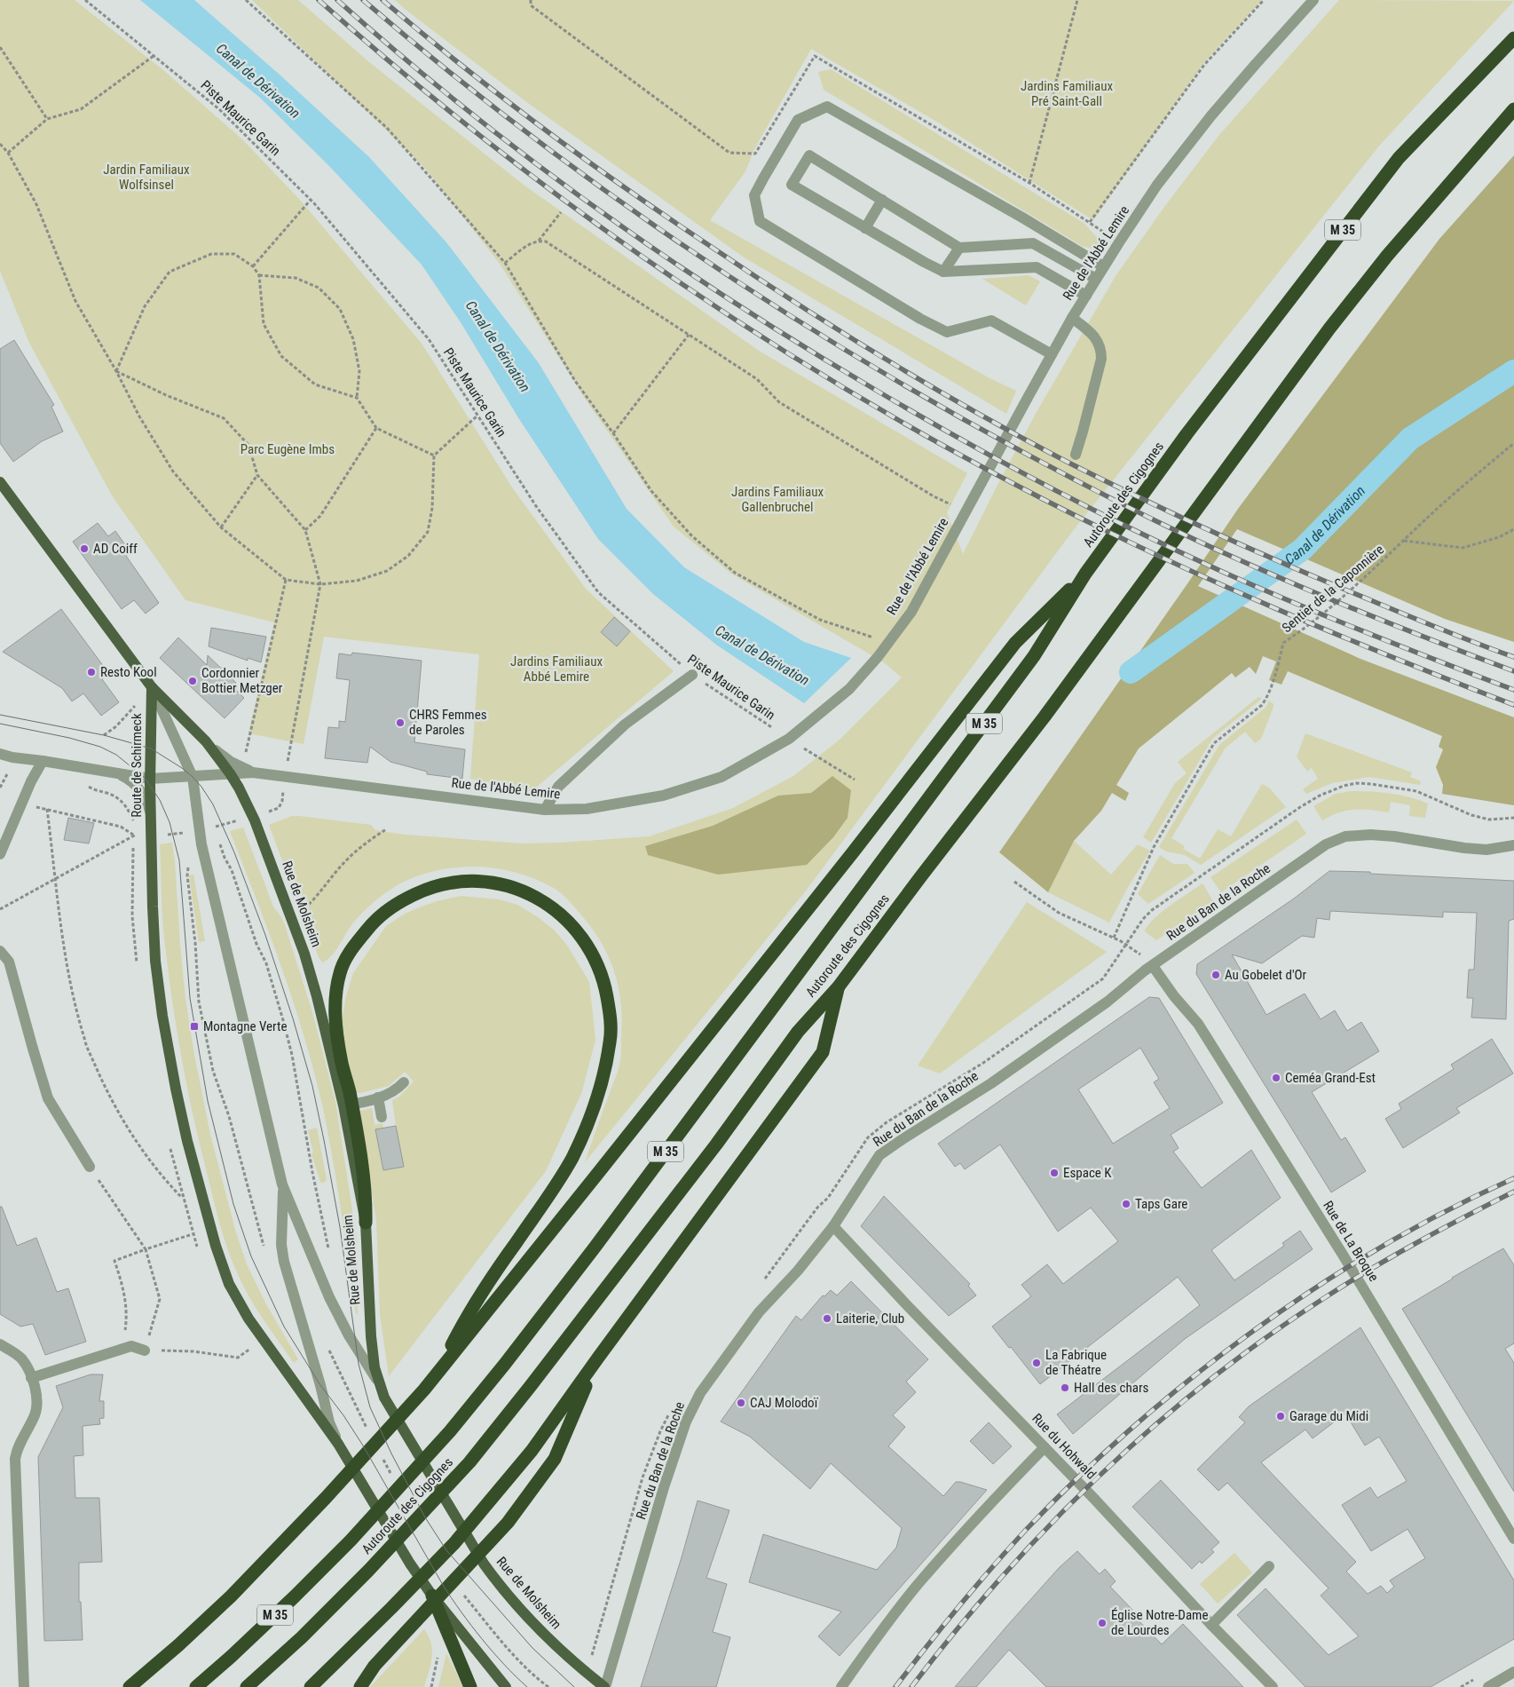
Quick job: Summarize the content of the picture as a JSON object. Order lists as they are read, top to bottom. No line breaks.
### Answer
{"streets":{"highway":["M 35","Autoroute des Cigognes"],"main road":["Route de Schirmeck","Rue de Molsheim"],"street":["Rue de l'Abbé Lemire","Rue du Ban de la Roche","Rue de La Broque","Rue du Hohwald"],"path":["Piste Maurice Garin","Sentier de la Caponnière"]},"crossings":[["Piste Maurice Garin","Rue de l'Abbé Lemire"],["Rue de l'Abbé Lemire","Route de Schirmeck"],["Rue de l'Abbé Lemire","Rue de Molsheim"],["Rue du Ban de la Roche","Rue de Molsheim"],["Rue du Ban de la Roche","Rue de La Broque"],["Rue du Ban de la Roche","Rue du Hohwald"]],"water":["Canal de Dérivation"],"parks":["Jardins Familiaux Pré Saint-Gall","Jardin Familiaux Wolfsinsel","Parc Eugène Imbs","Jardins Familiaux Gallenbruchel","Jardins Familiaux Abbé Lemire"],"places":{"other":["AD Coiff","Resto Kool","Cordonnier Bottier Metzger","CHRS Femmes de Paroles","Au Gobelet d'Or","Ceméa Grand-Est","Espace K","Taps Gare","Laiterie, Club","La Fabrique de Théatre","Hall des chars","CAJ Molodoï","Garage du Midi","Église Notre-Dame de Lourdes"],"transit":["Montagne Verte"]}}
